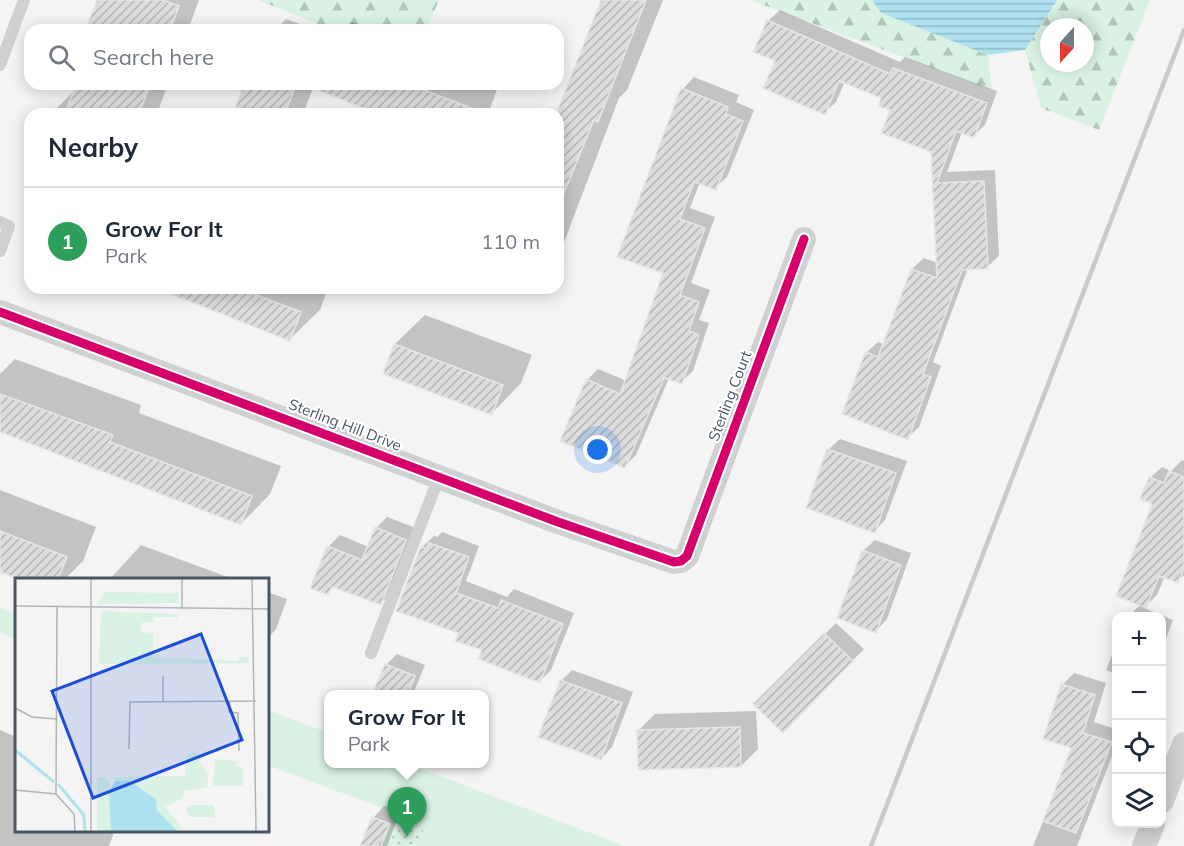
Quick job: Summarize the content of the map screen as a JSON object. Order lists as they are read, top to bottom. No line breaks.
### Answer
{"streets":{"street":["Sterling Court","Sterling Hill Drive"]},"crossings":[["Sterling Court","Sterling Hill Drive"]],"north":"bottom","page":{"search":"Search here","heading":"Nearby","list":[{"mark":"1","name":"Grow For It","note":"Park","value":"110 m"}],"map_buttons":["+","−"],"popup":["Grow For It","Park"],"pins":"1"}}
